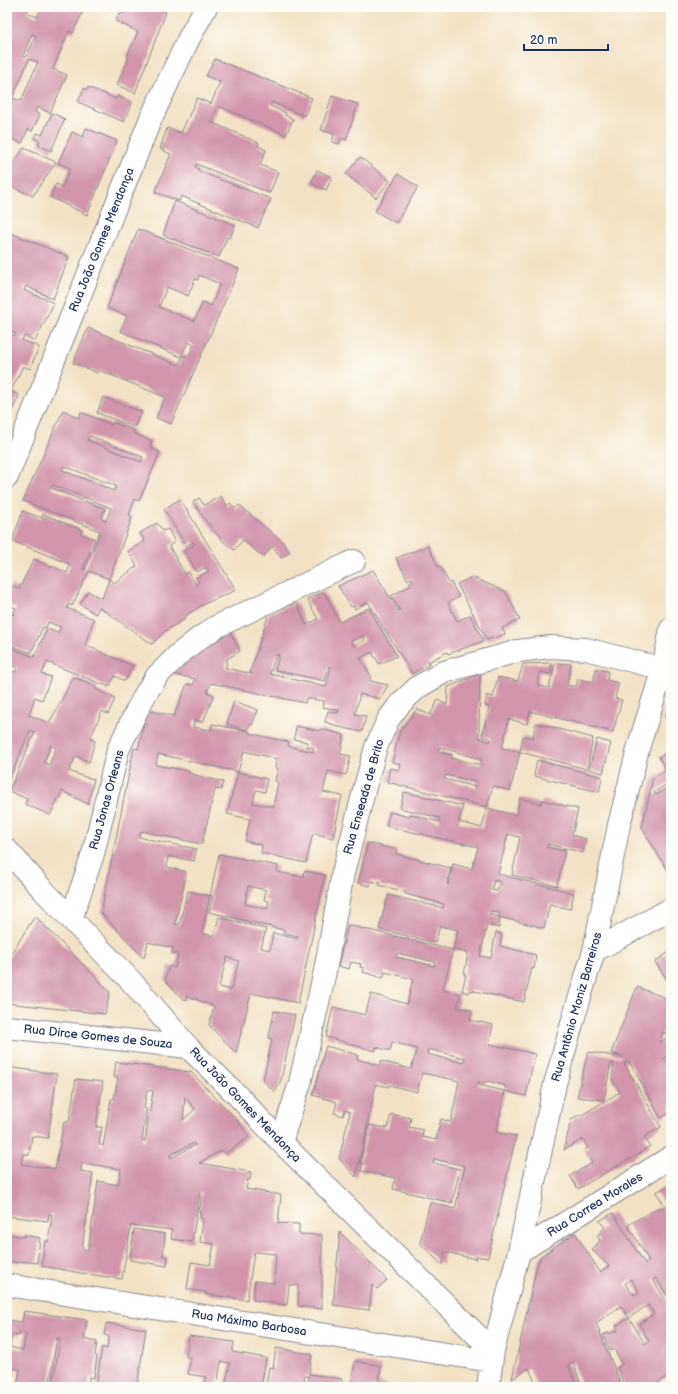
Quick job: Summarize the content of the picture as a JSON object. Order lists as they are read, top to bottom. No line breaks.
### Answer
{"streets":{"street":["Rua João Gomes Mendonça","Rua Enseada de Brito","Rua Jonas Orleans","Rua Antônio Moniz Barreiros","Rua Dirce Gomes de Souza","Rua Correa Morales","Rua Máximo Barbosa"]},"crossings":[["Rua João Gomes Mendonça","Rua Enseada de Brito"],["Rua João Gomes Mendonça","Rua Jonas Orleans"],["Rua João Gomes Mendonça","Rua Antônio Moniz Barreiros"],["Rua João Gomes Mendonça","Rua Dirce Gomes de Souza"],["Rua João Gomes Mendonça","Rua Máximo Barbosa"],["Rua Enseada de Brito","Rua Antônio Moniz Barreiros"],["Rua Antônio Moniz Barreiros","Rua Correa Morales"],["Rua Antônio Moniz Barreiros","Rua Máximo Barbosa"]],"scale_bar":"20 m"}
